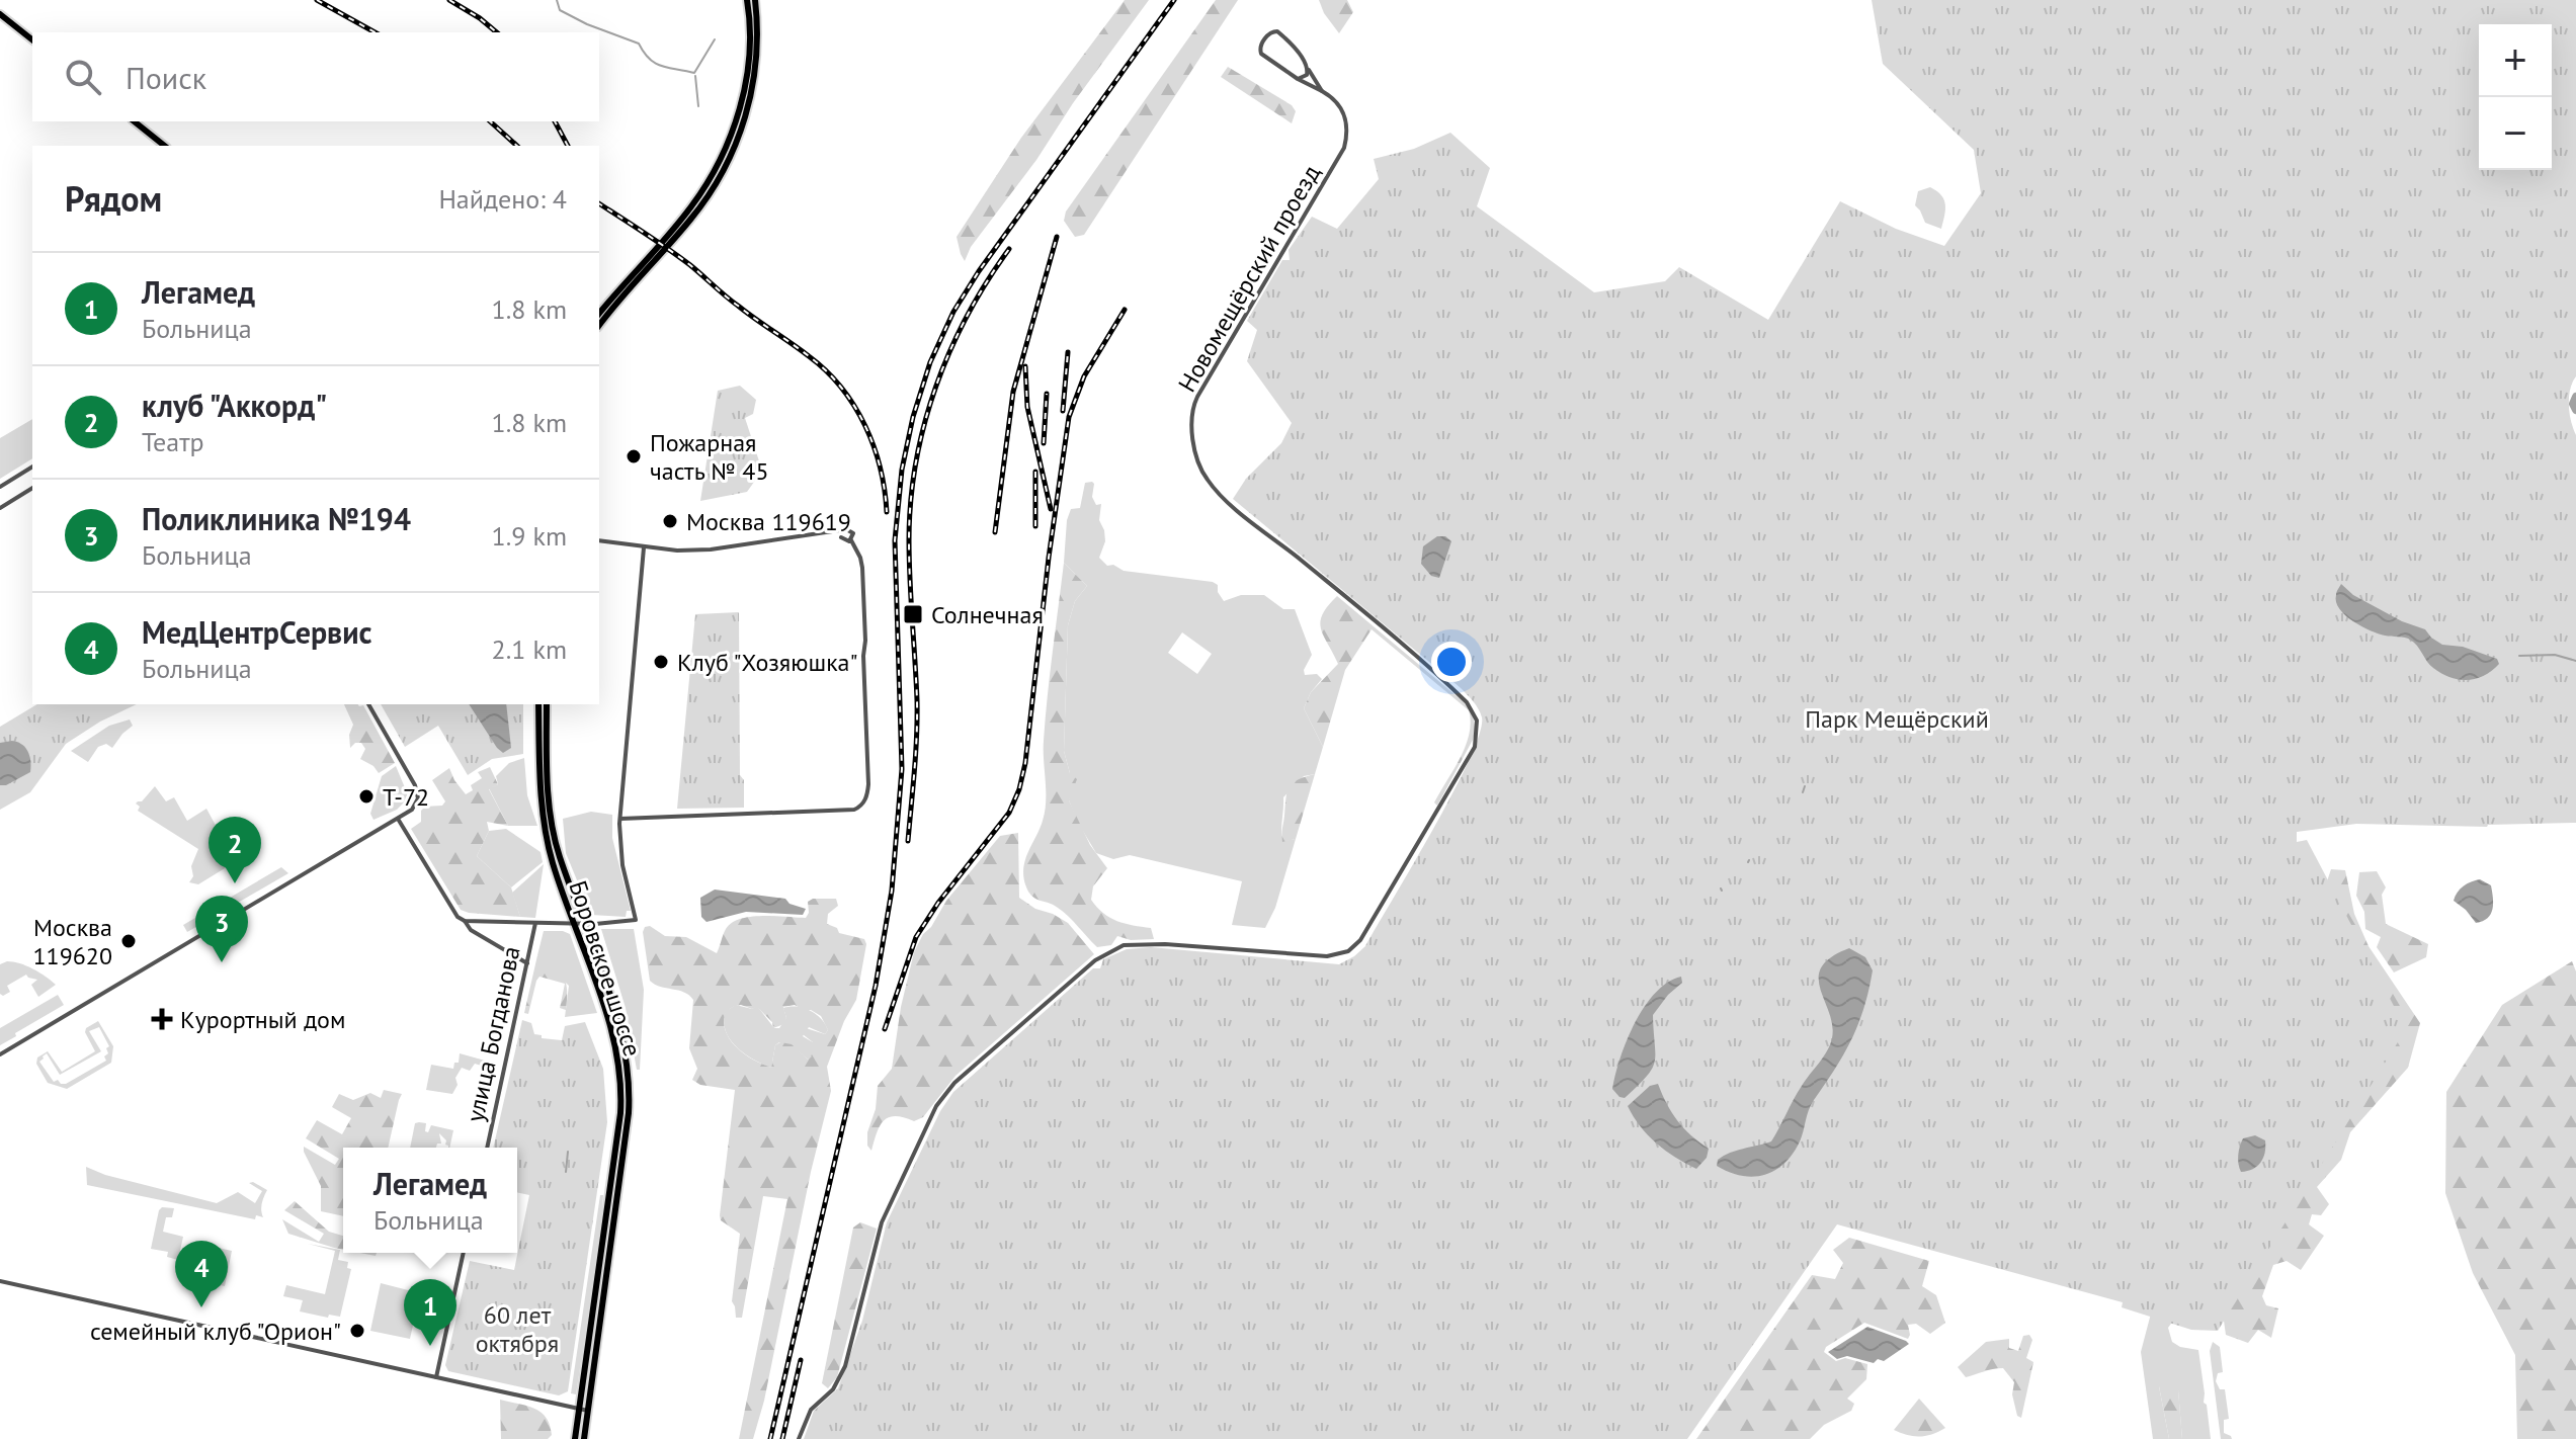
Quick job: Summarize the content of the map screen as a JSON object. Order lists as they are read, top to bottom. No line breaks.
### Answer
{"streets":{"main road":["Боровское шоссе"],"street":["Новомещёрский проезд","улица Богданова"]},"crossings":[["Боровское шоссе","улица Богданова"]],"parks":["Парк Мещёрский","60 лет октября"],"places":{"other":["Пожарная часть № 45","Москва 119619","Клуб \"Хозяюшка\"","Т-72","Москва 119620","семейный клуб \"Орион\""],"transit":["Солнечная"],"health":["Курортный дом"]},"page":{"map_buttons":["+","−"],"search":"Поиск","heading":["Рядом","Найдено: 4"],"list":[{"mark":"1","name":"Легамед","note":"Больница","value":"1.8 km"},{"mark":"2","name":"клуб \"Аккорд\"","note":"Театр","value":"1.8 km"},{"mark":"3","name":"Поликлиника №194","note":"Больница","value":"1.9 km"},{"mark":"4","name":"МедЦентрСервис","note":"Больница","value":"2.1 km"}],"pins":["2","3","4","1"],"popup":["Легамед","Больница"]}}
